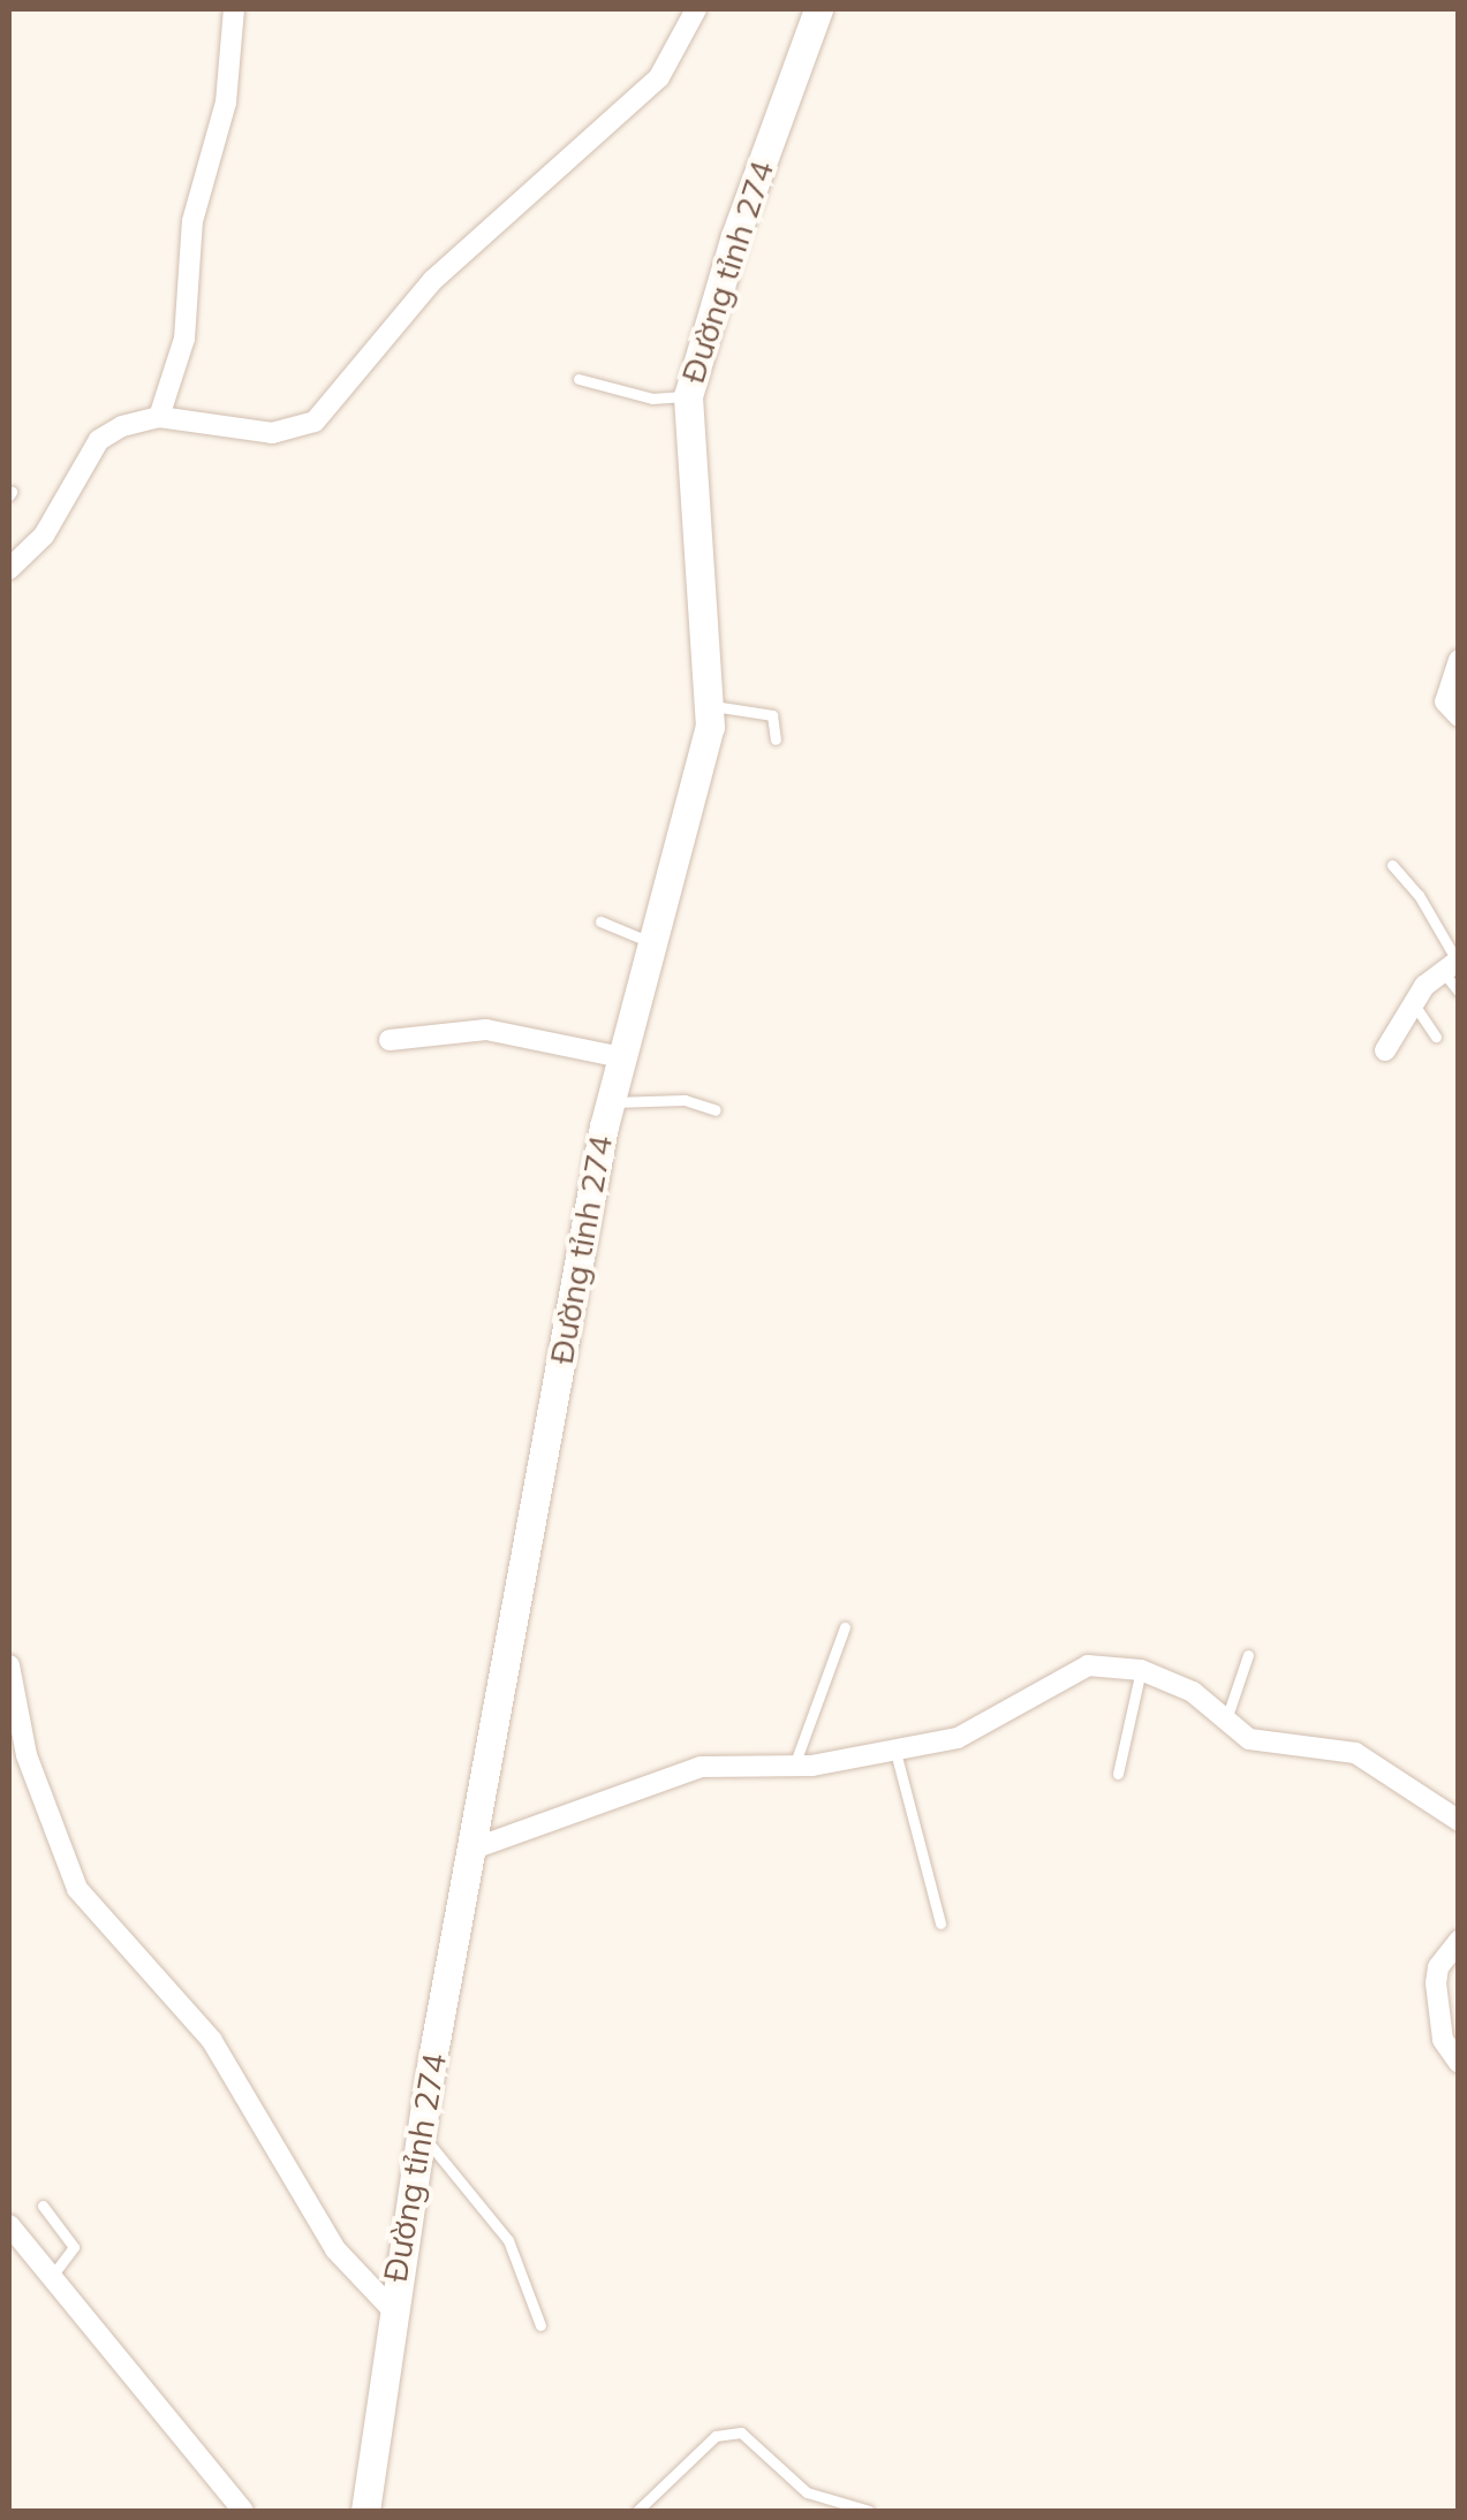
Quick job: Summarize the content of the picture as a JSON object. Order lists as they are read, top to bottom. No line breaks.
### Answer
{"streets":{"main road":["Đường tỉnh 274"]}}
